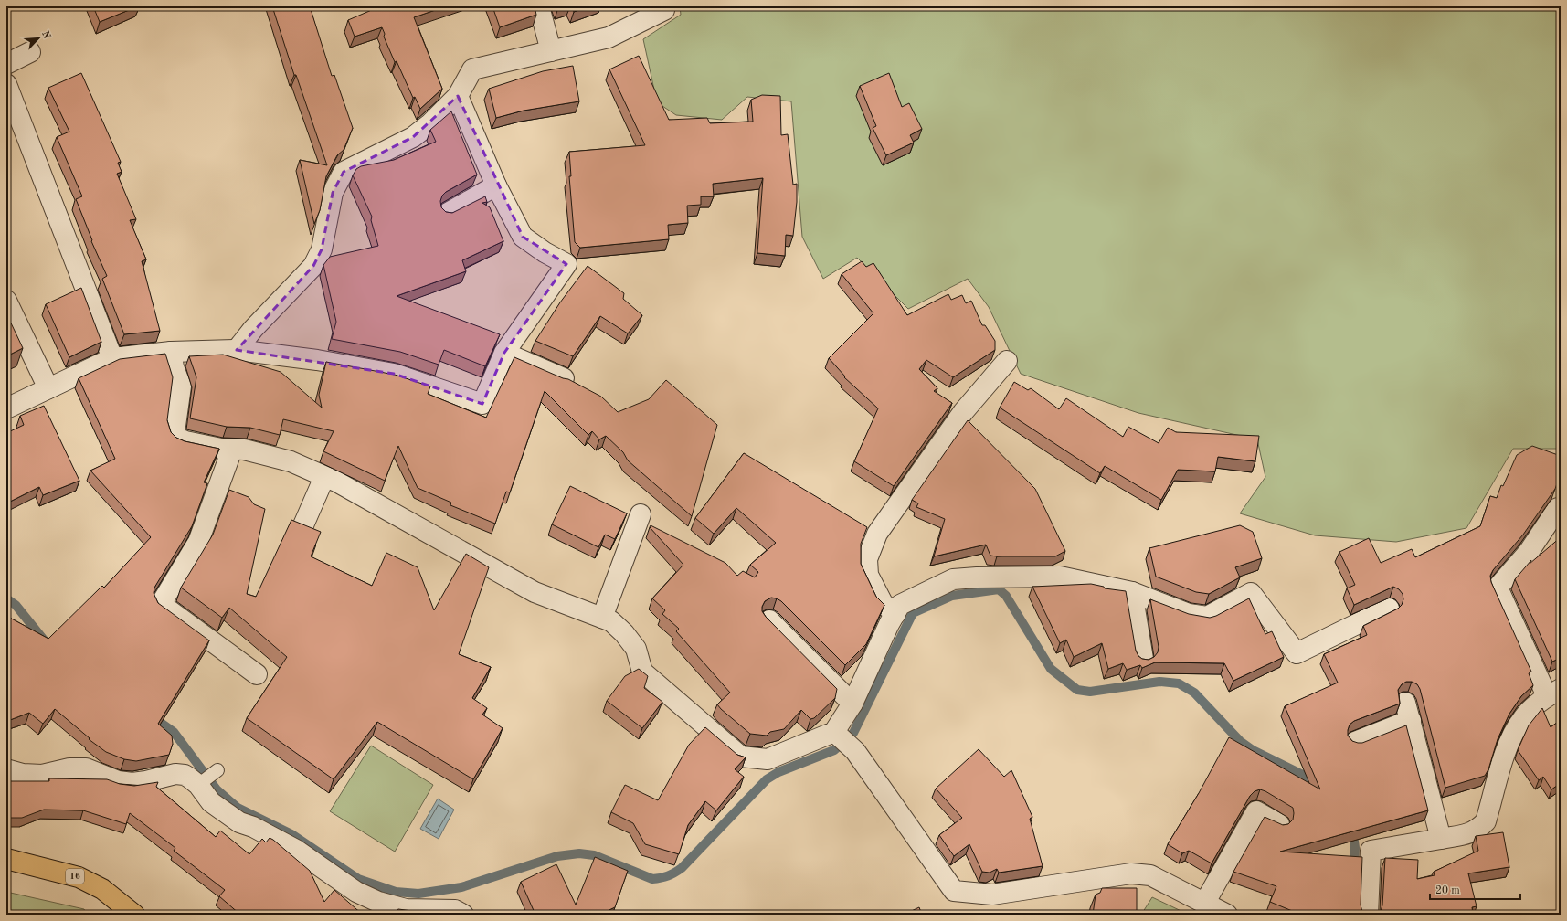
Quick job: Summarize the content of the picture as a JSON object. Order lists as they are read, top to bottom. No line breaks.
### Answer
{"streets":{"main road":["16"]},"scale_bar":"20 m","north":"top right"}
